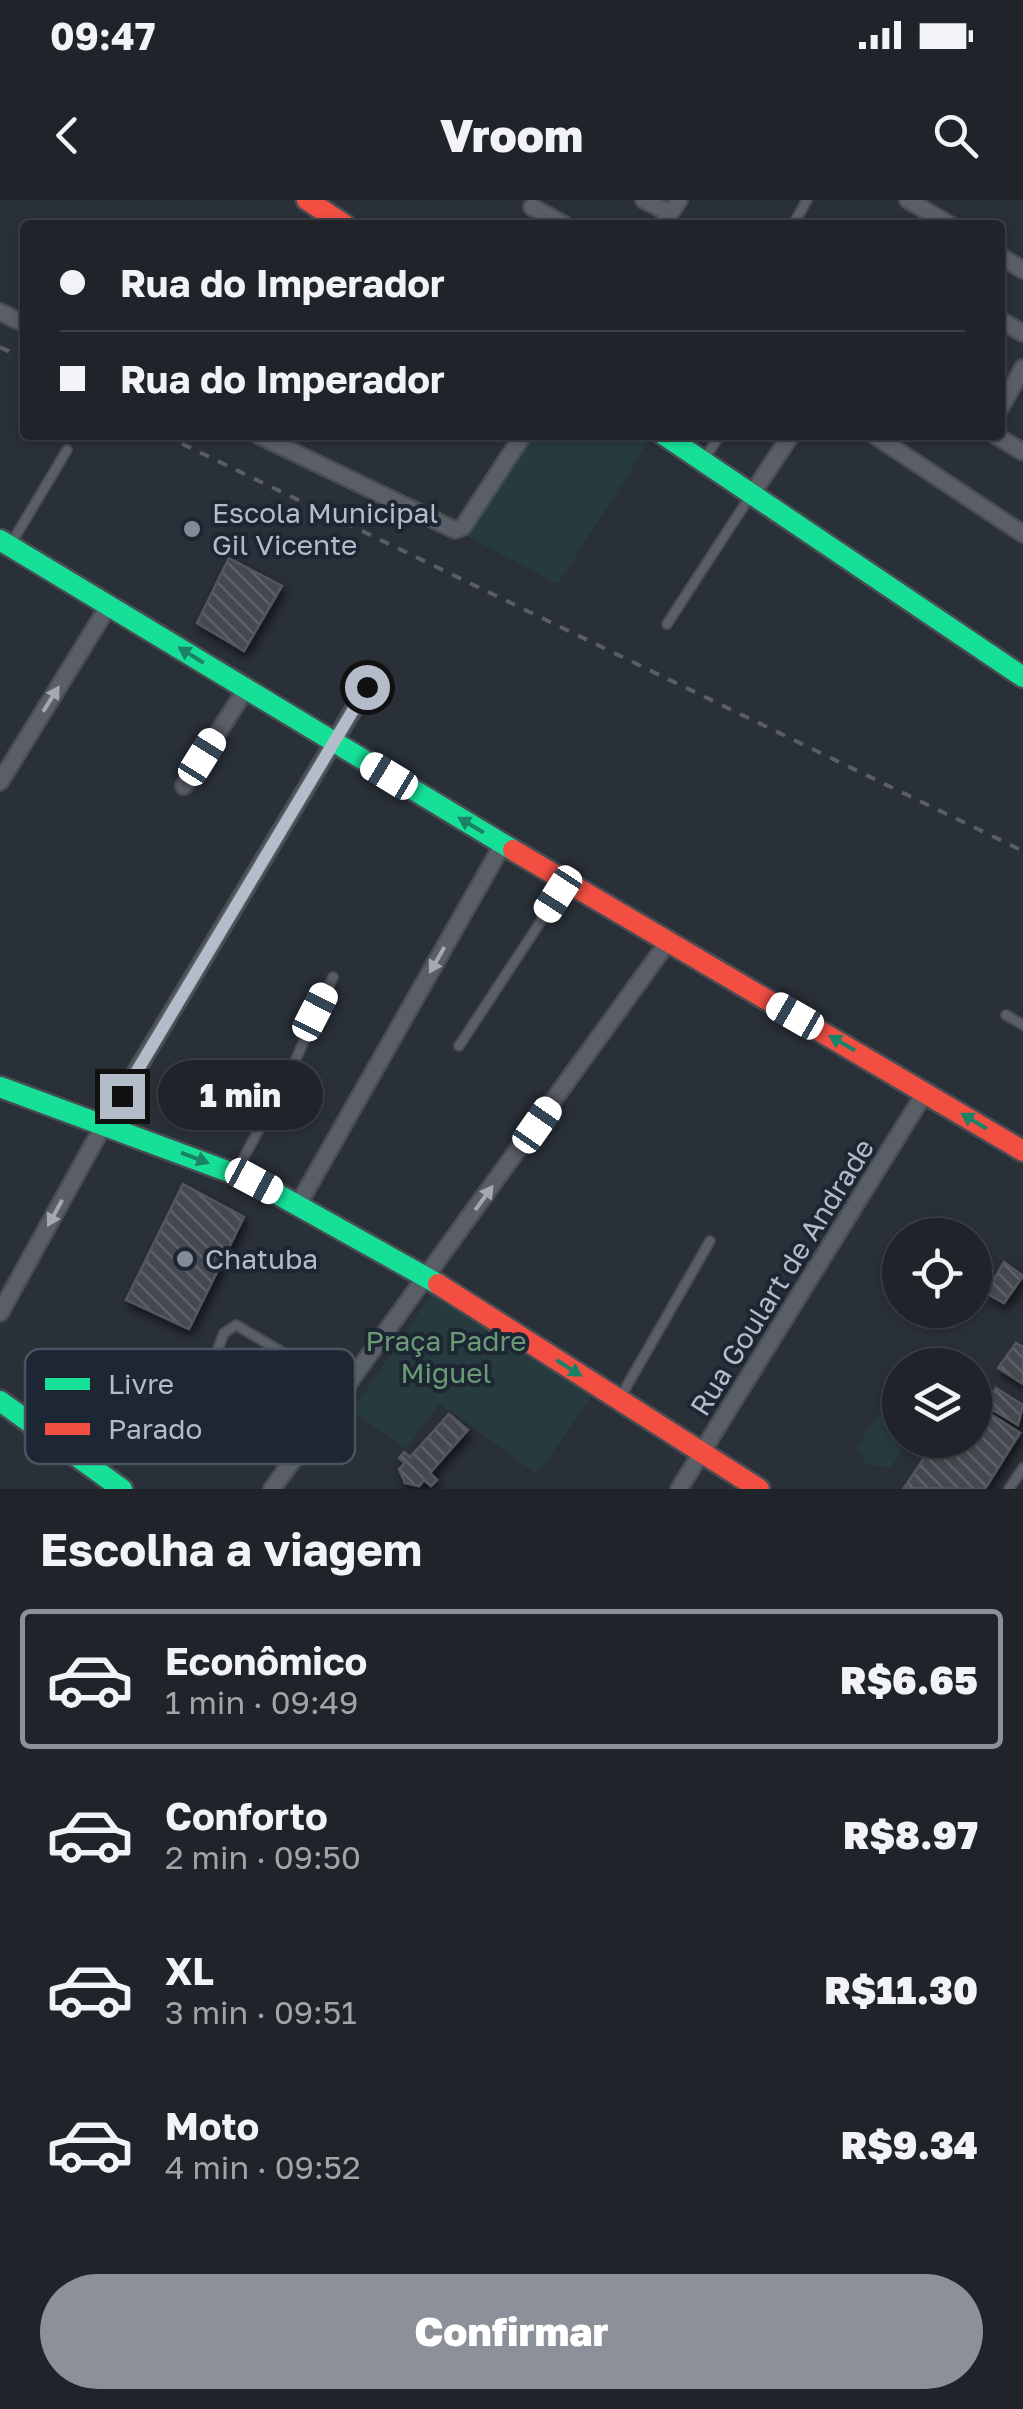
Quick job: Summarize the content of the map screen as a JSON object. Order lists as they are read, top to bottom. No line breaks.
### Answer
{"streets":{"street":["Rua Goulart de Andrade"]},"parks":["Praça Padre Miguel"],"places":["Escola Municipal Gil Vicente","Chatuba"],"legend":["Livre","Parado"],"page":{"status":"09:47","header":"Vroom","banner":["Rua do Imperador","Rua do Imperador"],"bubble":"1 min","heading":"Escolha a viagem","list":[{"name":"Econômico","note":"1 min · 09:49","value":"R$6.65"},{"name":"Conforto","note":"2 min · 09:50","value":"R$8.97"},{"name":"XL","note":"3 min · 09:51","value":"R$11.30"},{"name":"Moto","note":"4 min · 09:52","value":"R$9.34"}],"buttons":"Confirmar"}}
